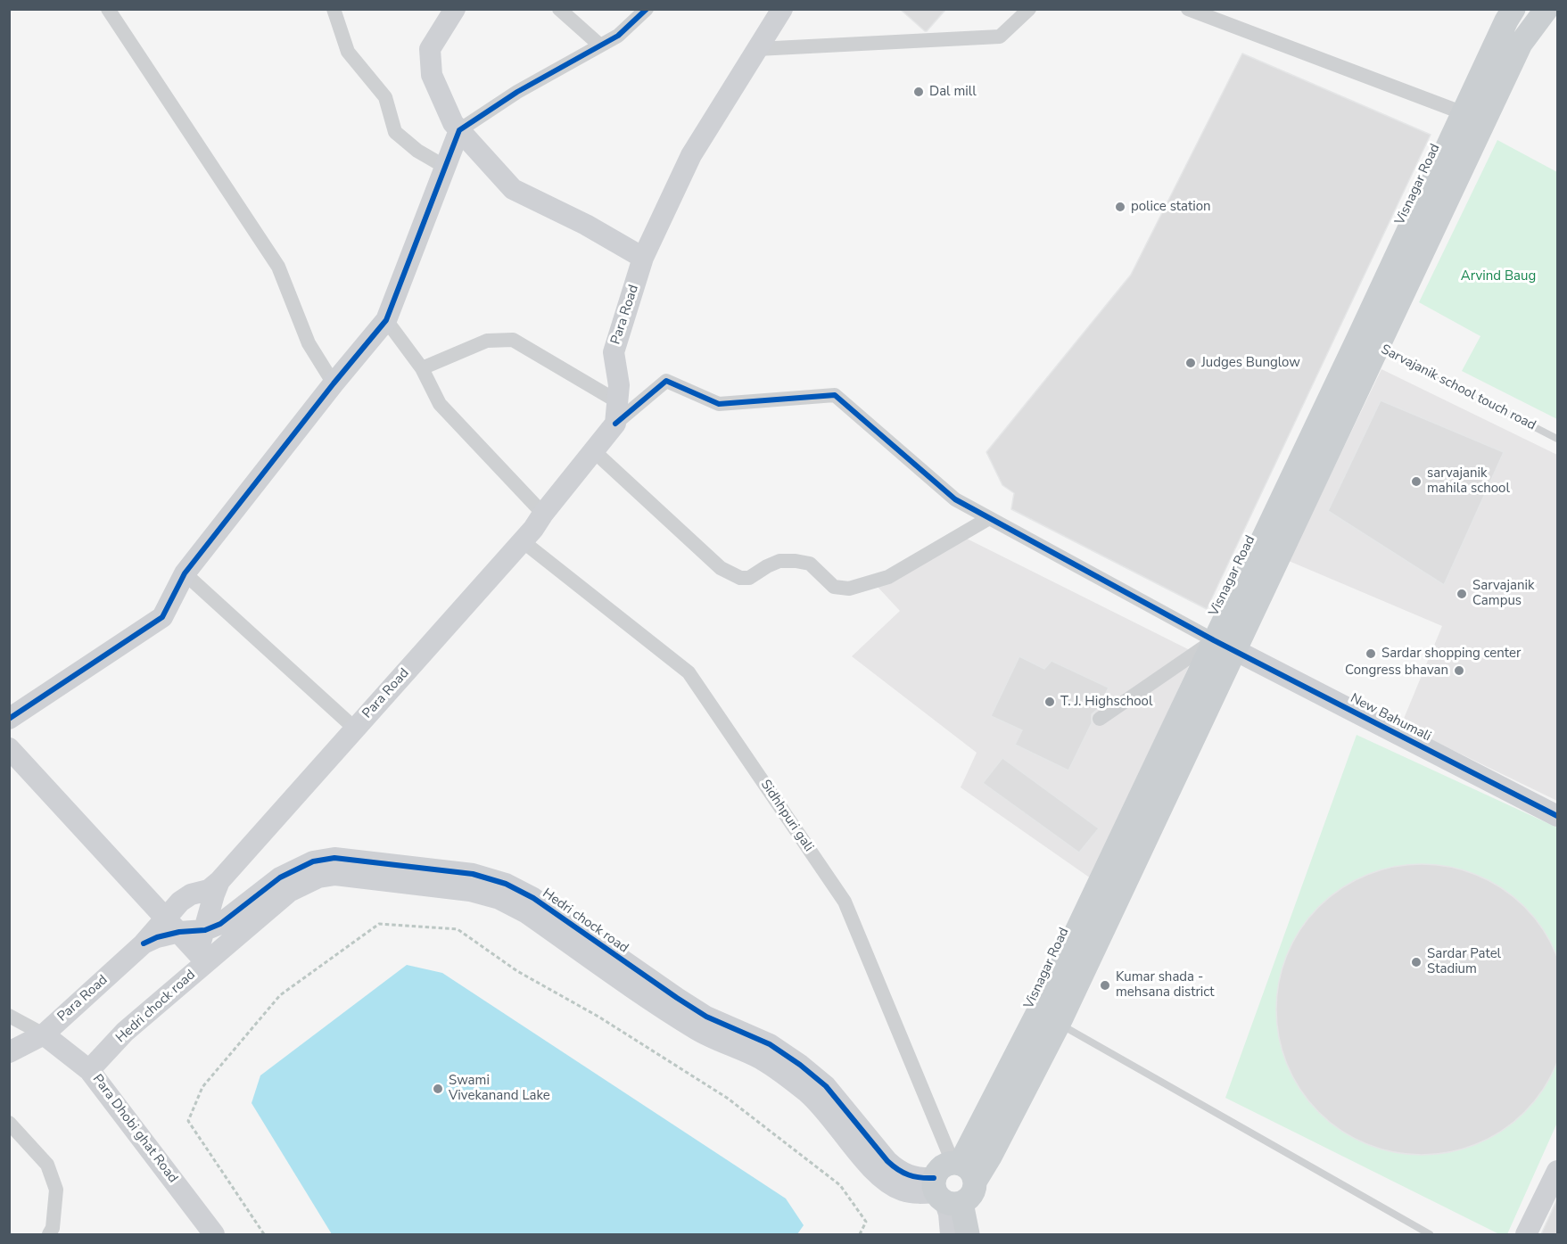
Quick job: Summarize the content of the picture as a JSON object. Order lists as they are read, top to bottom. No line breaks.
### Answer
{"streets":{"main road":["Visnagar Road"],"street":["Para Road","New Bahumali","Sidhhpuri gali","Hedri chock road","Para Dhobi ghat Road"],"lane":["Sarvajanik school touch road"]},"crossings":[["Visnagar Road","Sarvajanik school touch road"],["Visnagar Road","New Bahumali"],["Visnagar Road","Sidhhpuri gali"],["Visnagar Road","Hedri chock road"],["Para Road","Sidhhpuri gali"],["Para Road","Hedri chock road"],["Para Road","Para Dhobi ghat Road"],["Hedri chock road","Para Dhobi ghat Road"]],"parks":["Arvind Baug"],"places":["Dal mill","police station","Judges Bunglow","sarvajanik mahila school","Sarvajanik Campus","Sardar shopping center","Congress bhavan","T. J. Highschool","Sardar Patel Stadium","Kumar shada - mehsana district","Swami Vivekanand Lake"]}
